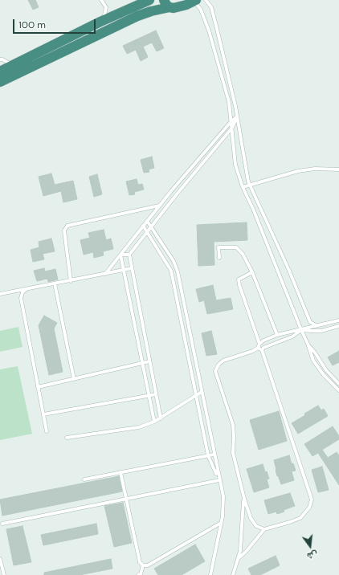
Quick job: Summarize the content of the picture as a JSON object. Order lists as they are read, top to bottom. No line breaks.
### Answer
{"scale_bar":"100 m","north":"bottom"}
